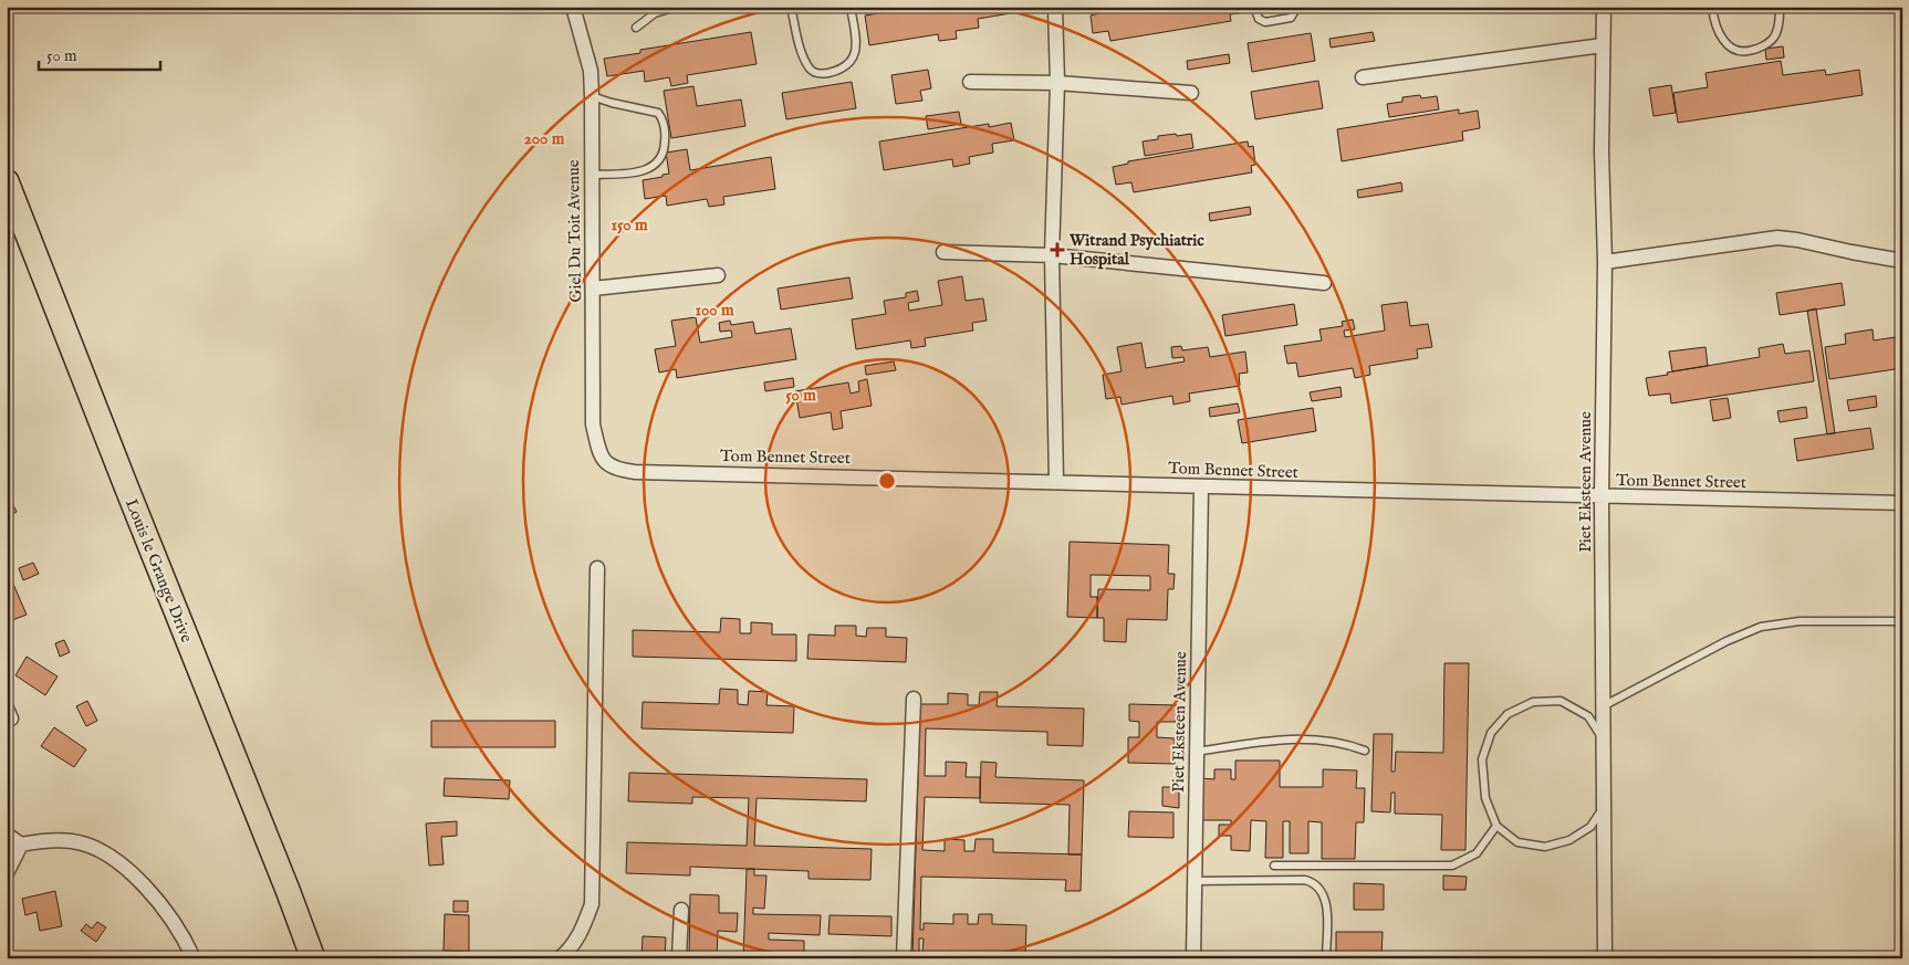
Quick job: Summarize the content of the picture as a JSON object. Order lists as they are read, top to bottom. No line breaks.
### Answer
{"streets":{"main road":["Louis le Grange Drive"],"street":["Giel Du Toit Avenue","Tom Bennet Street","Piet Eksteen Avenue"]},"crossings":[["Giel Du Toit Avenue","Tom Bennet Street"],["Tom Bennet Street","Piet Eksteen Avenue"]],"places":{"health":["Witrand Psychiatric Hospital"]},"scale_bar":"50 m","rings":["200 m","150 m","100 m","50 m"]}
